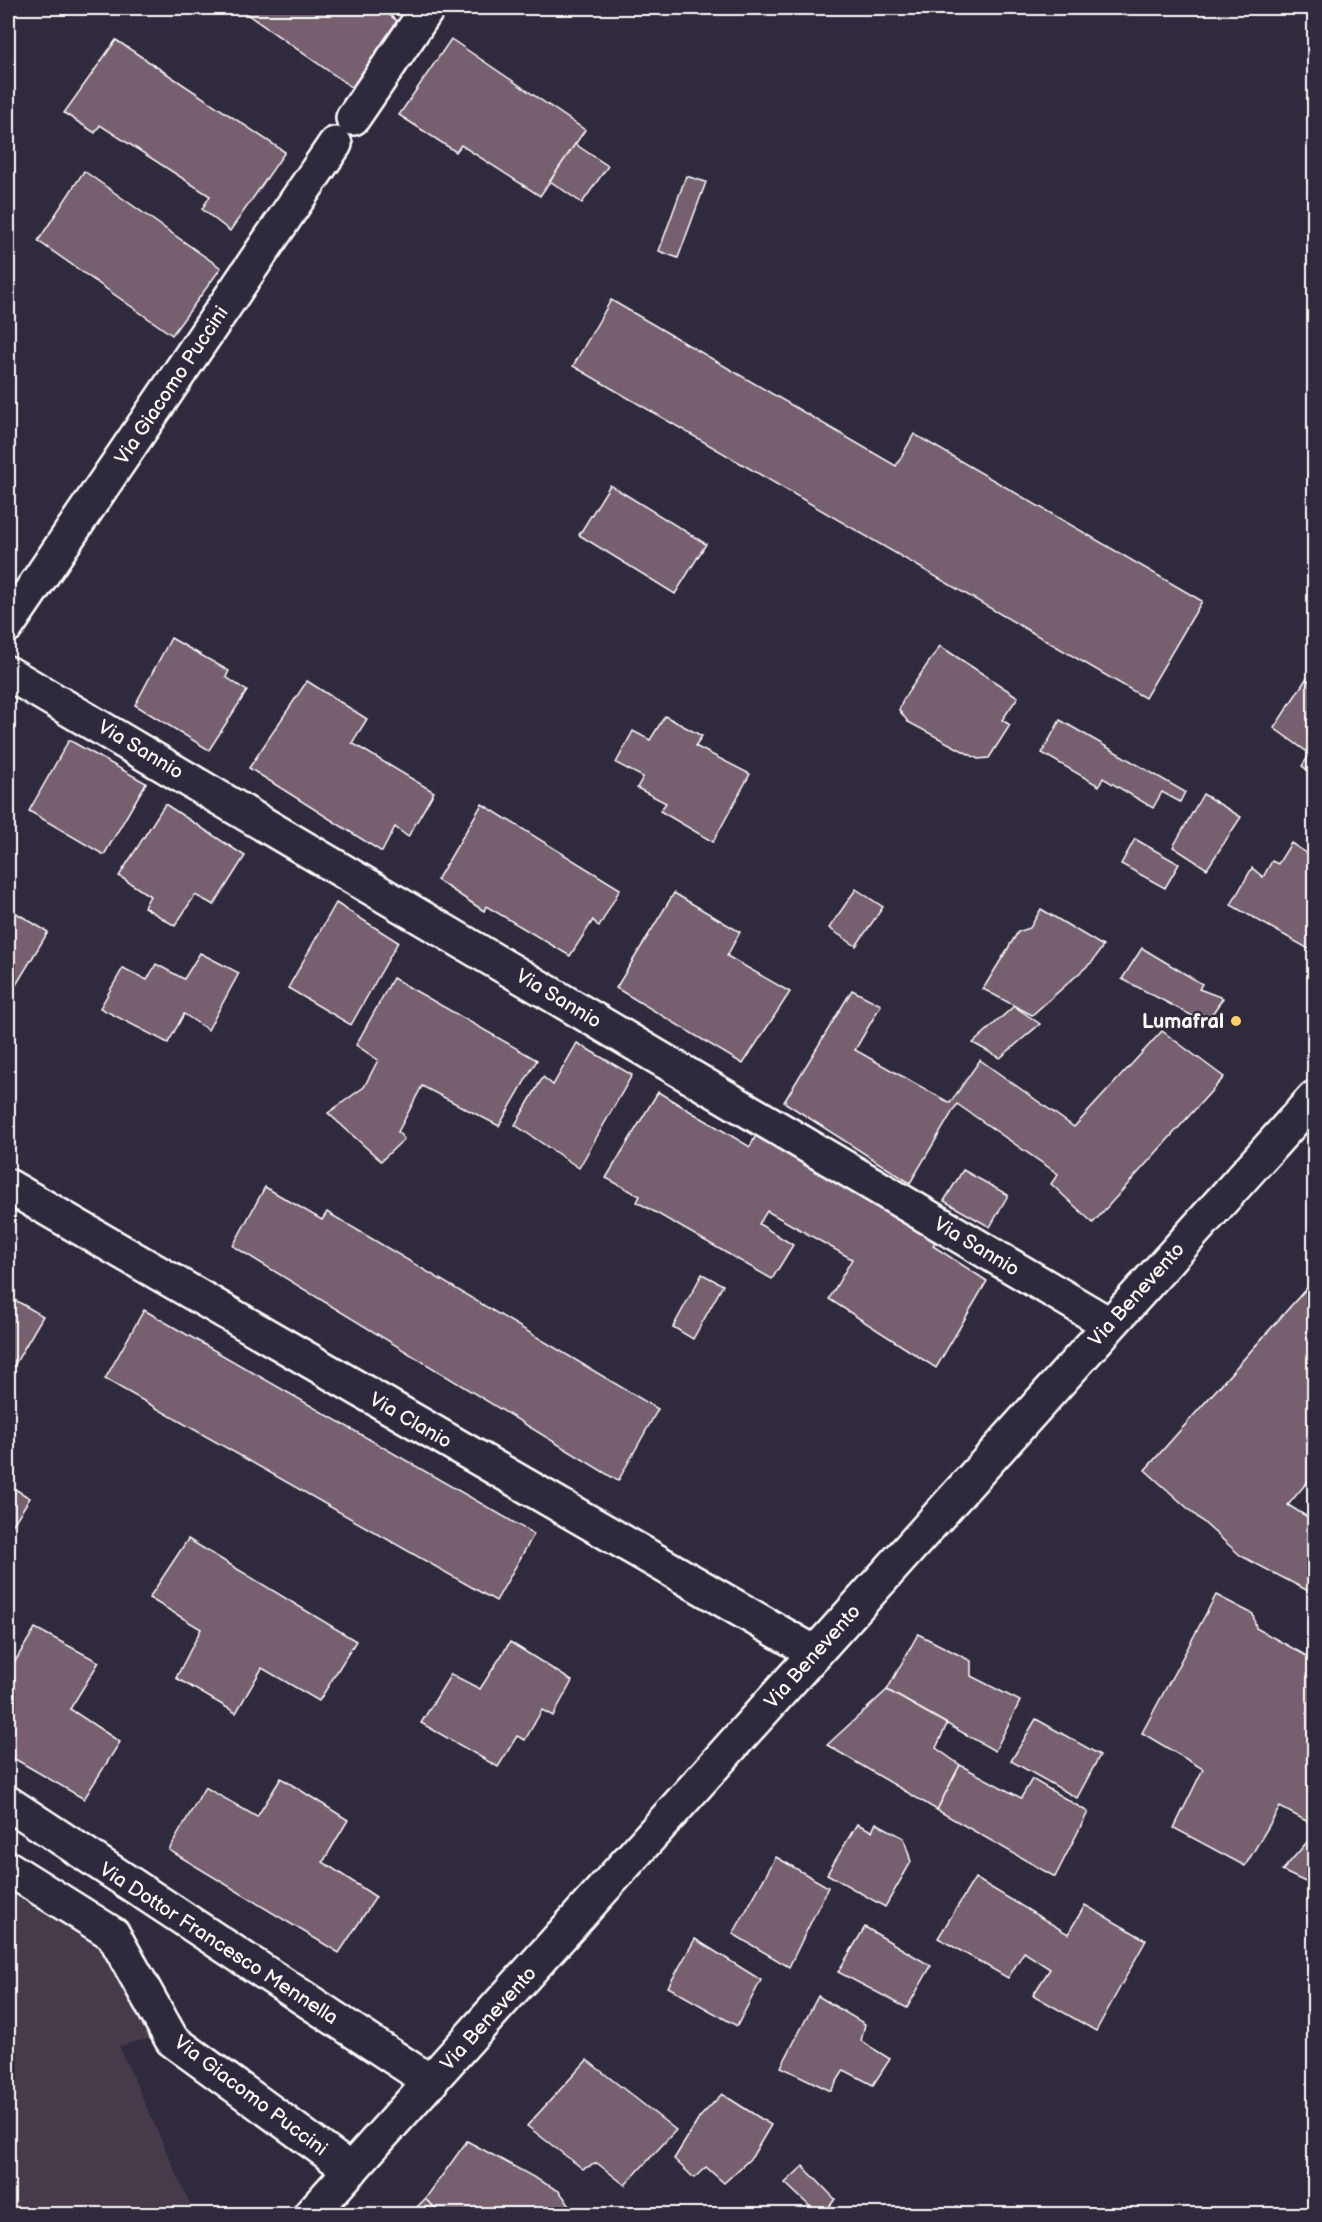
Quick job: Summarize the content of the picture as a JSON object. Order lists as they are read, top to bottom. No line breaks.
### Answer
{"streets":{"street":["Via Giacomo Puccini","Via Sannio","Via Benevento","Via Clanio","Via Dottor Francesco Mennella"]},"crossings":[["Via Giacomo Puccini","Via Benevento"],["Via Sannio","Via Benevento"],["Via Benevento","Via Clanio"],["Via Benevento","Via Dottor Francesco Mennella"]],"places":["Lumafral"]}
